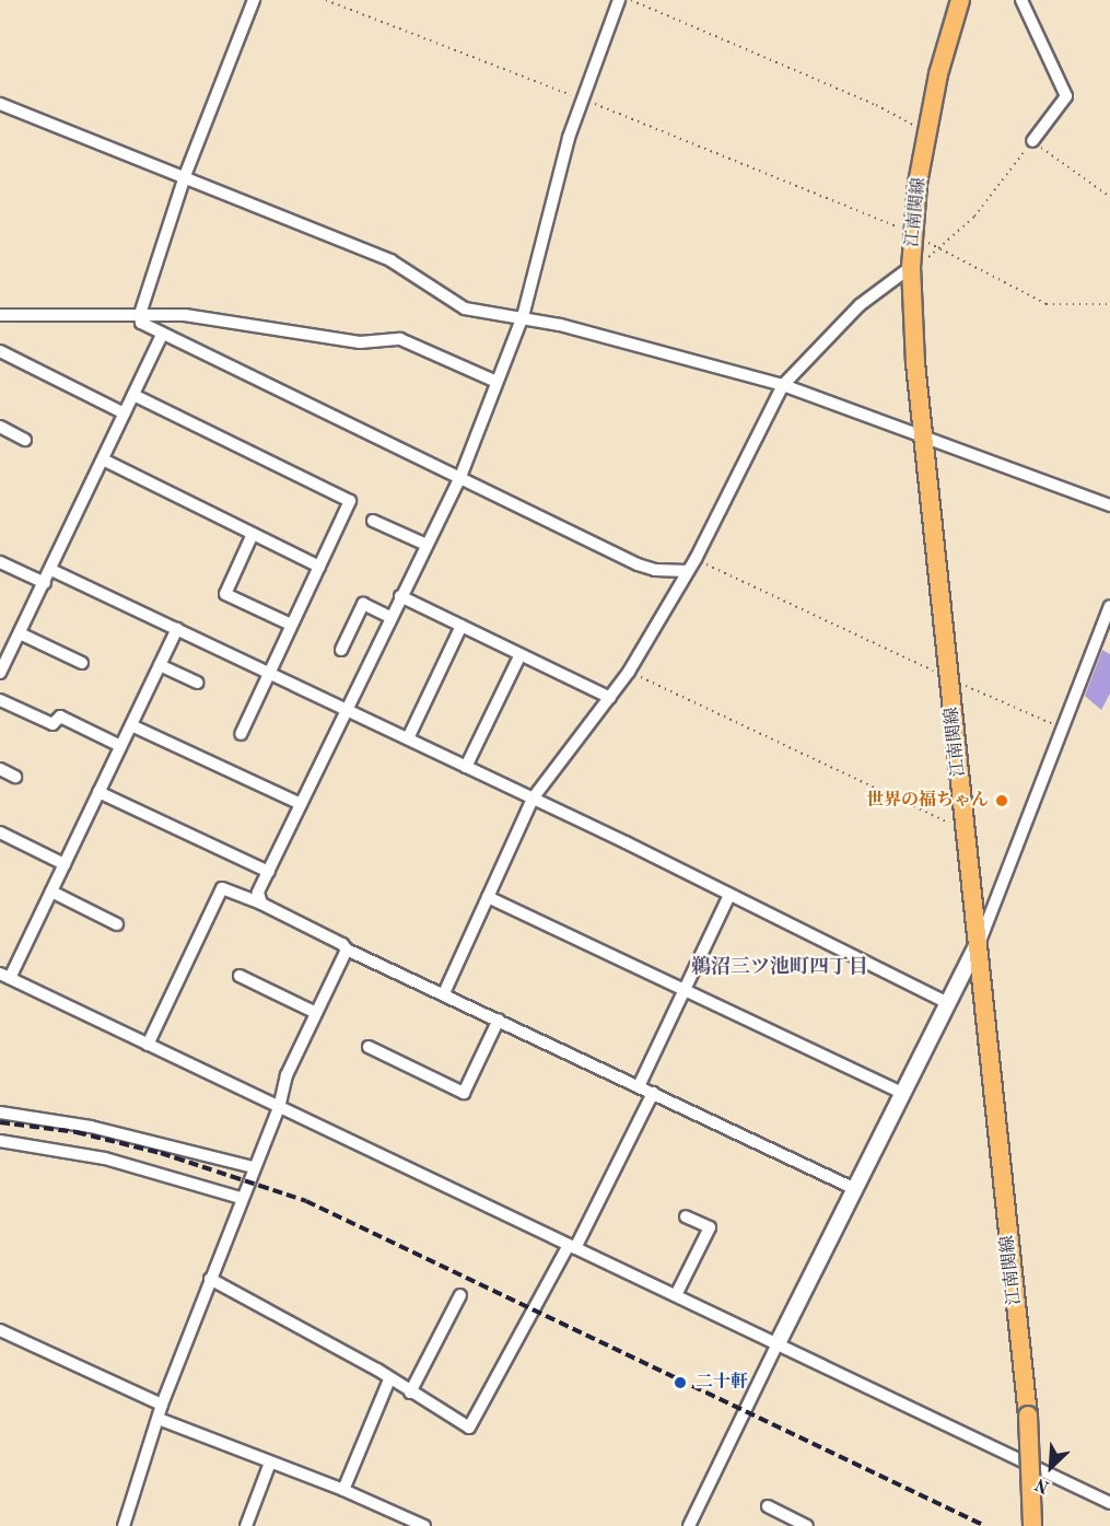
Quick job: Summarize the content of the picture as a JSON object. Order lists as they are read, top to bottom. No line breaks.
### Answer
{"streets":{"main road":["江南関線"]},"districts":["鵜沼三ツ池町四丁目"],"places":["世界の福ちゃん","二十軒"],"north":"bottom left"}
